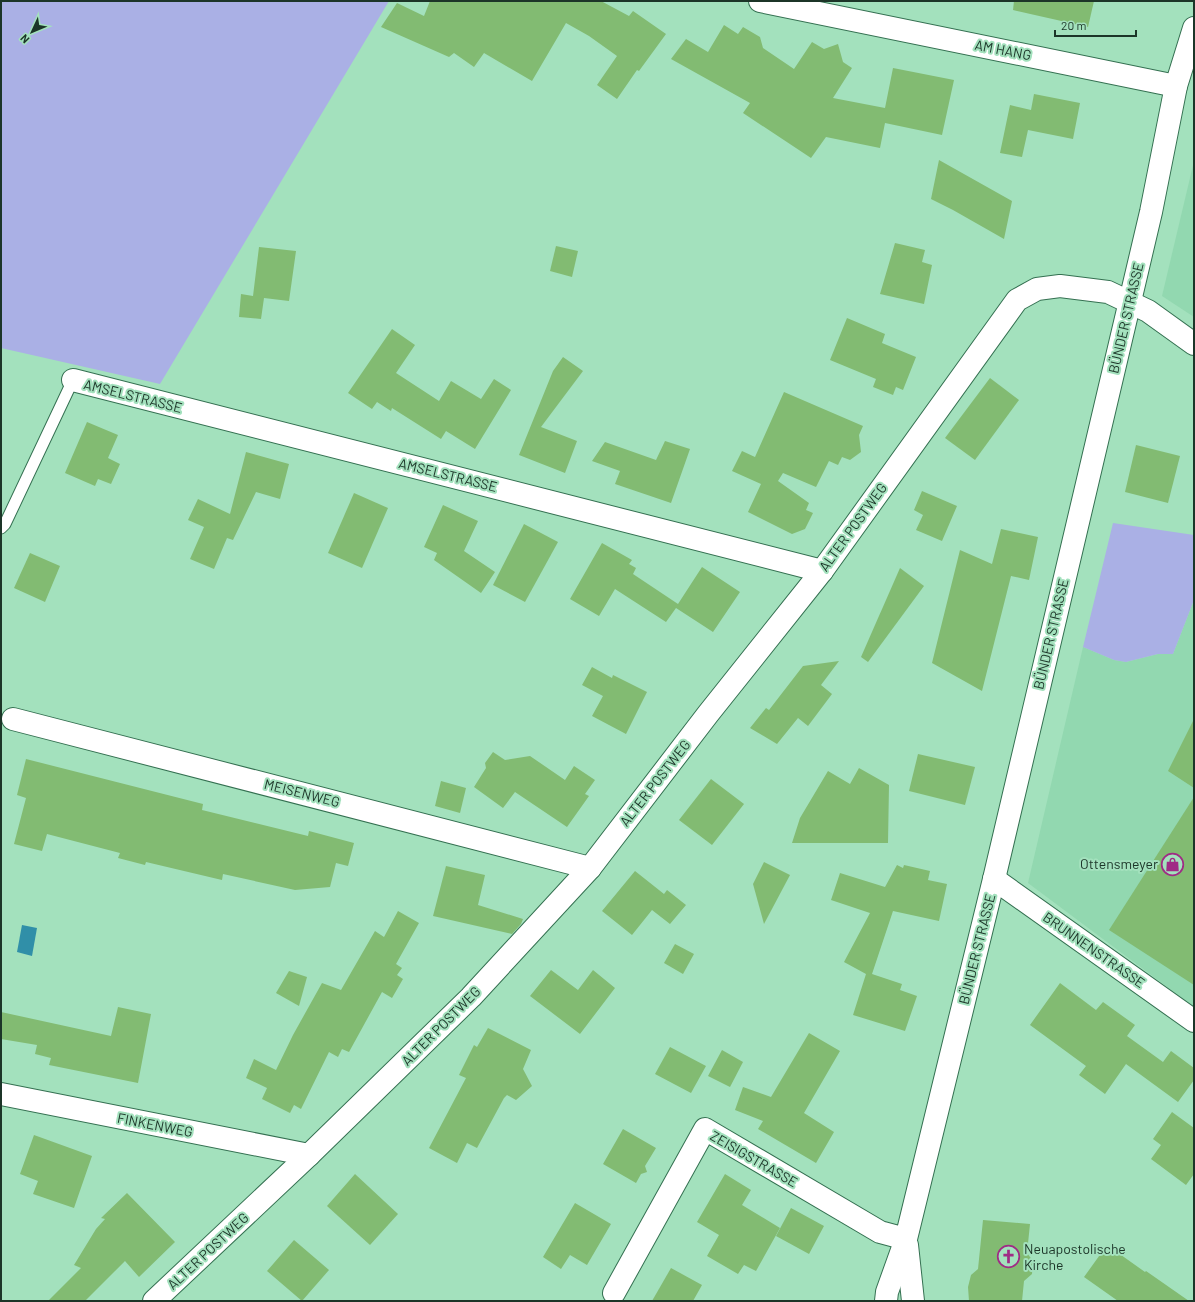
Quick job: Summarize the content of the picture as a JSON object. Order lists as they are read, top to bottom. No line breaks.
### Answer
{"streets":{"street":["AM HANG","BÜNDER STRASSE","AMSELSTRASSE","ALTER POSTWEG","MEISENWEG","BRUNNENSTRASSE","FINKENWEG","ZEISIGSTRASSE"]},"crossings":[["AM HANG","BÜNDER STRASSE"],["BÜNDER STRASSE","ALTER POSTWEG"],["BÜNDER STRASSE","BRUNNENSTRASSE"],["BÜNDER STRASSE","ZEISIGSTRASSE"],["AMSELSTRASSE","ALTER POSTWEG"],["ALTER POSTWEG","MEISENWEG"],["ALTER POSTWEG","FINKENWEG"]],"places":{"shop":["Ottensmeyer"],"church":["Neuapostolische Kirche"]},"scale_bar":"20 m","north":"bottom left"}
